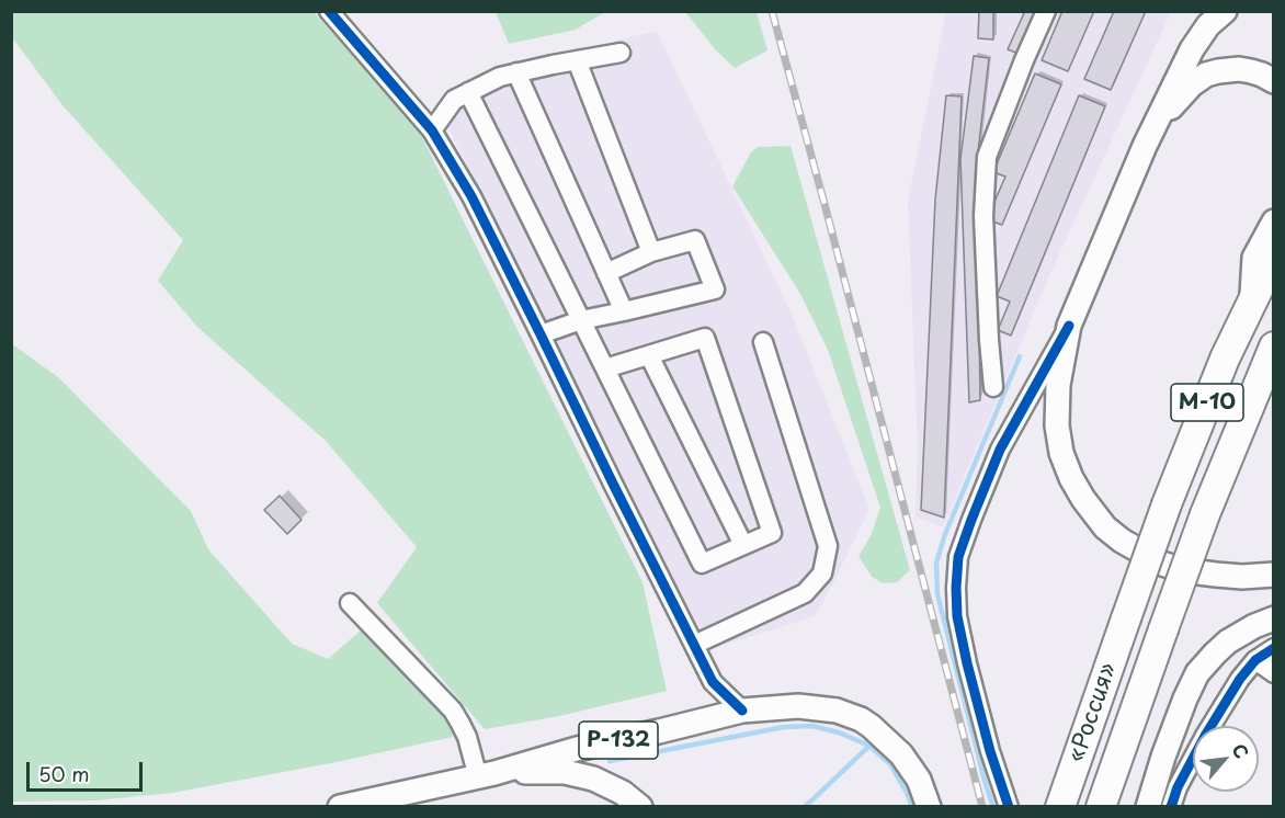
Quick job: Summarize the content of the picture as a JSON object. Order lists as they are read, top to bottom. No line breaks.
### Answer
{"streets":{"highway":["М-10","«Россия»"],"main road":["Р-132"]},"crossings":[["М-10","«Россия»"]],"scale_bar":"50 m","north":"top right"}
